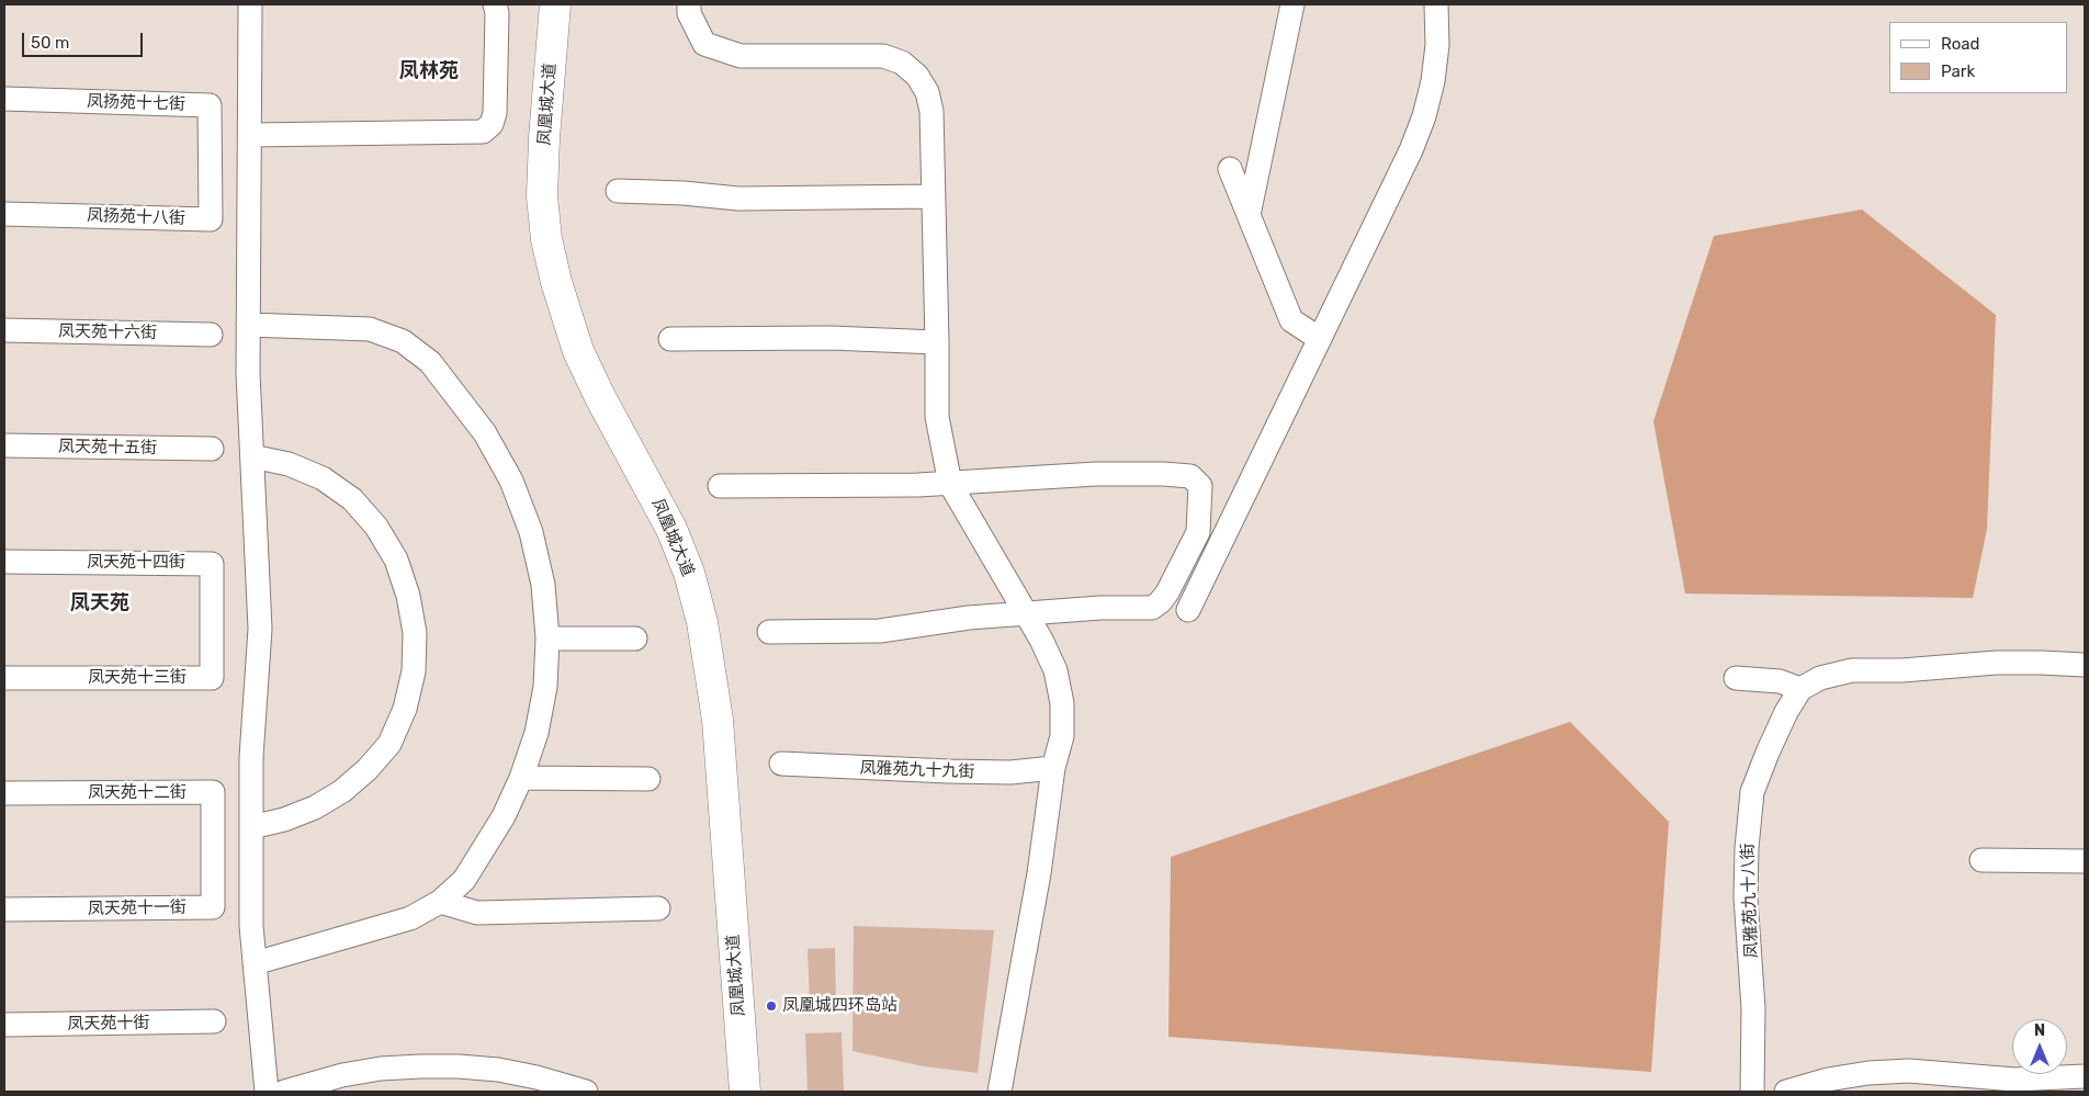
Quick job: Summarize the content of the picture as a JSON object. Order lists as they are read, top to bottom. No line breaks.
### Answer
{"streets":{"main road":["凤凰城大道"],"street":["凤扬苑十七街","凤扬苑十八街","凤天苑十六街","凤天苑十五街","凤天苑十四街","凤天苑十三街","凤雅苑九十九街","凤天苑十二街","凤雅苑九十八街","凤天苑十一街","凤天苑十街"]},"crossings":[["凤扬苑十七街","凤扬苑十八街"],["凤天苑十四街","凤天苑十三街"],["凤天苑十二街","凤天苑十一街"]],"districts":["凤林苑","凤天苑"],"places":["凤凰城四环岛站"],"legend":["Road","Park"],"scale_bar":"50 m","north":"top"}
